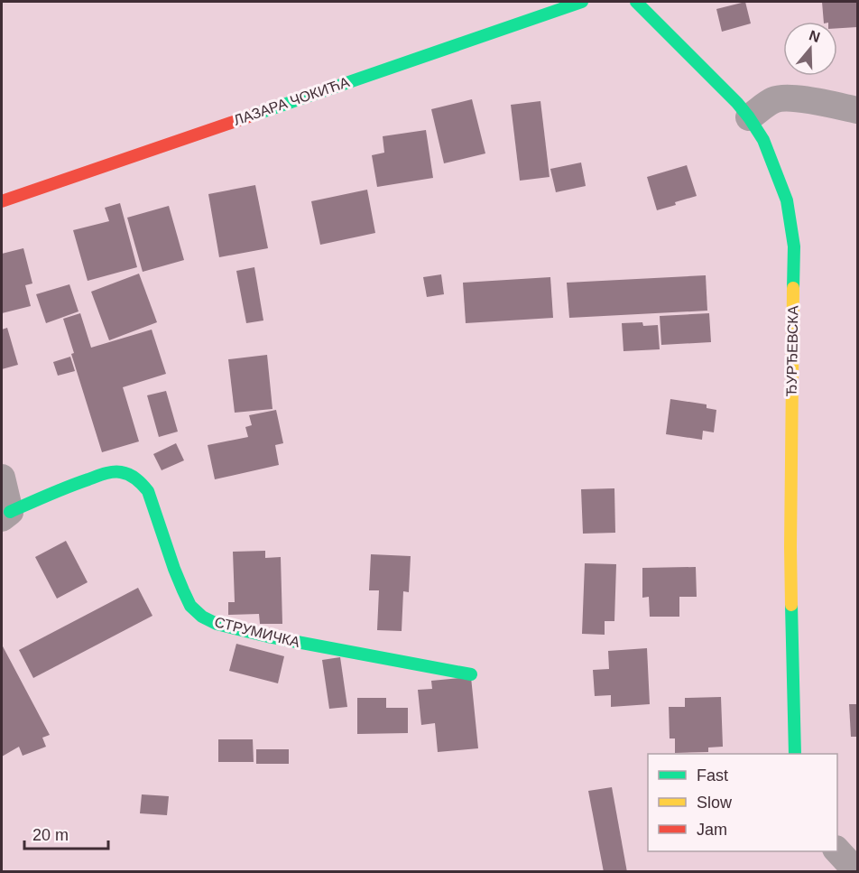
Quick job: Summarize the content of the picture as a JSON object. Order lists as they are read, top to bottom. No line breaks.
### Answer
{"streets":{"street":["ЛАЗАРА ЧОКИЋА","ЂУРЂЕВСКА","СТРУМИЧКА"]},"legend":["Fast","Slow","Jam"],"scale_bar":"20 m","north":"top"}
